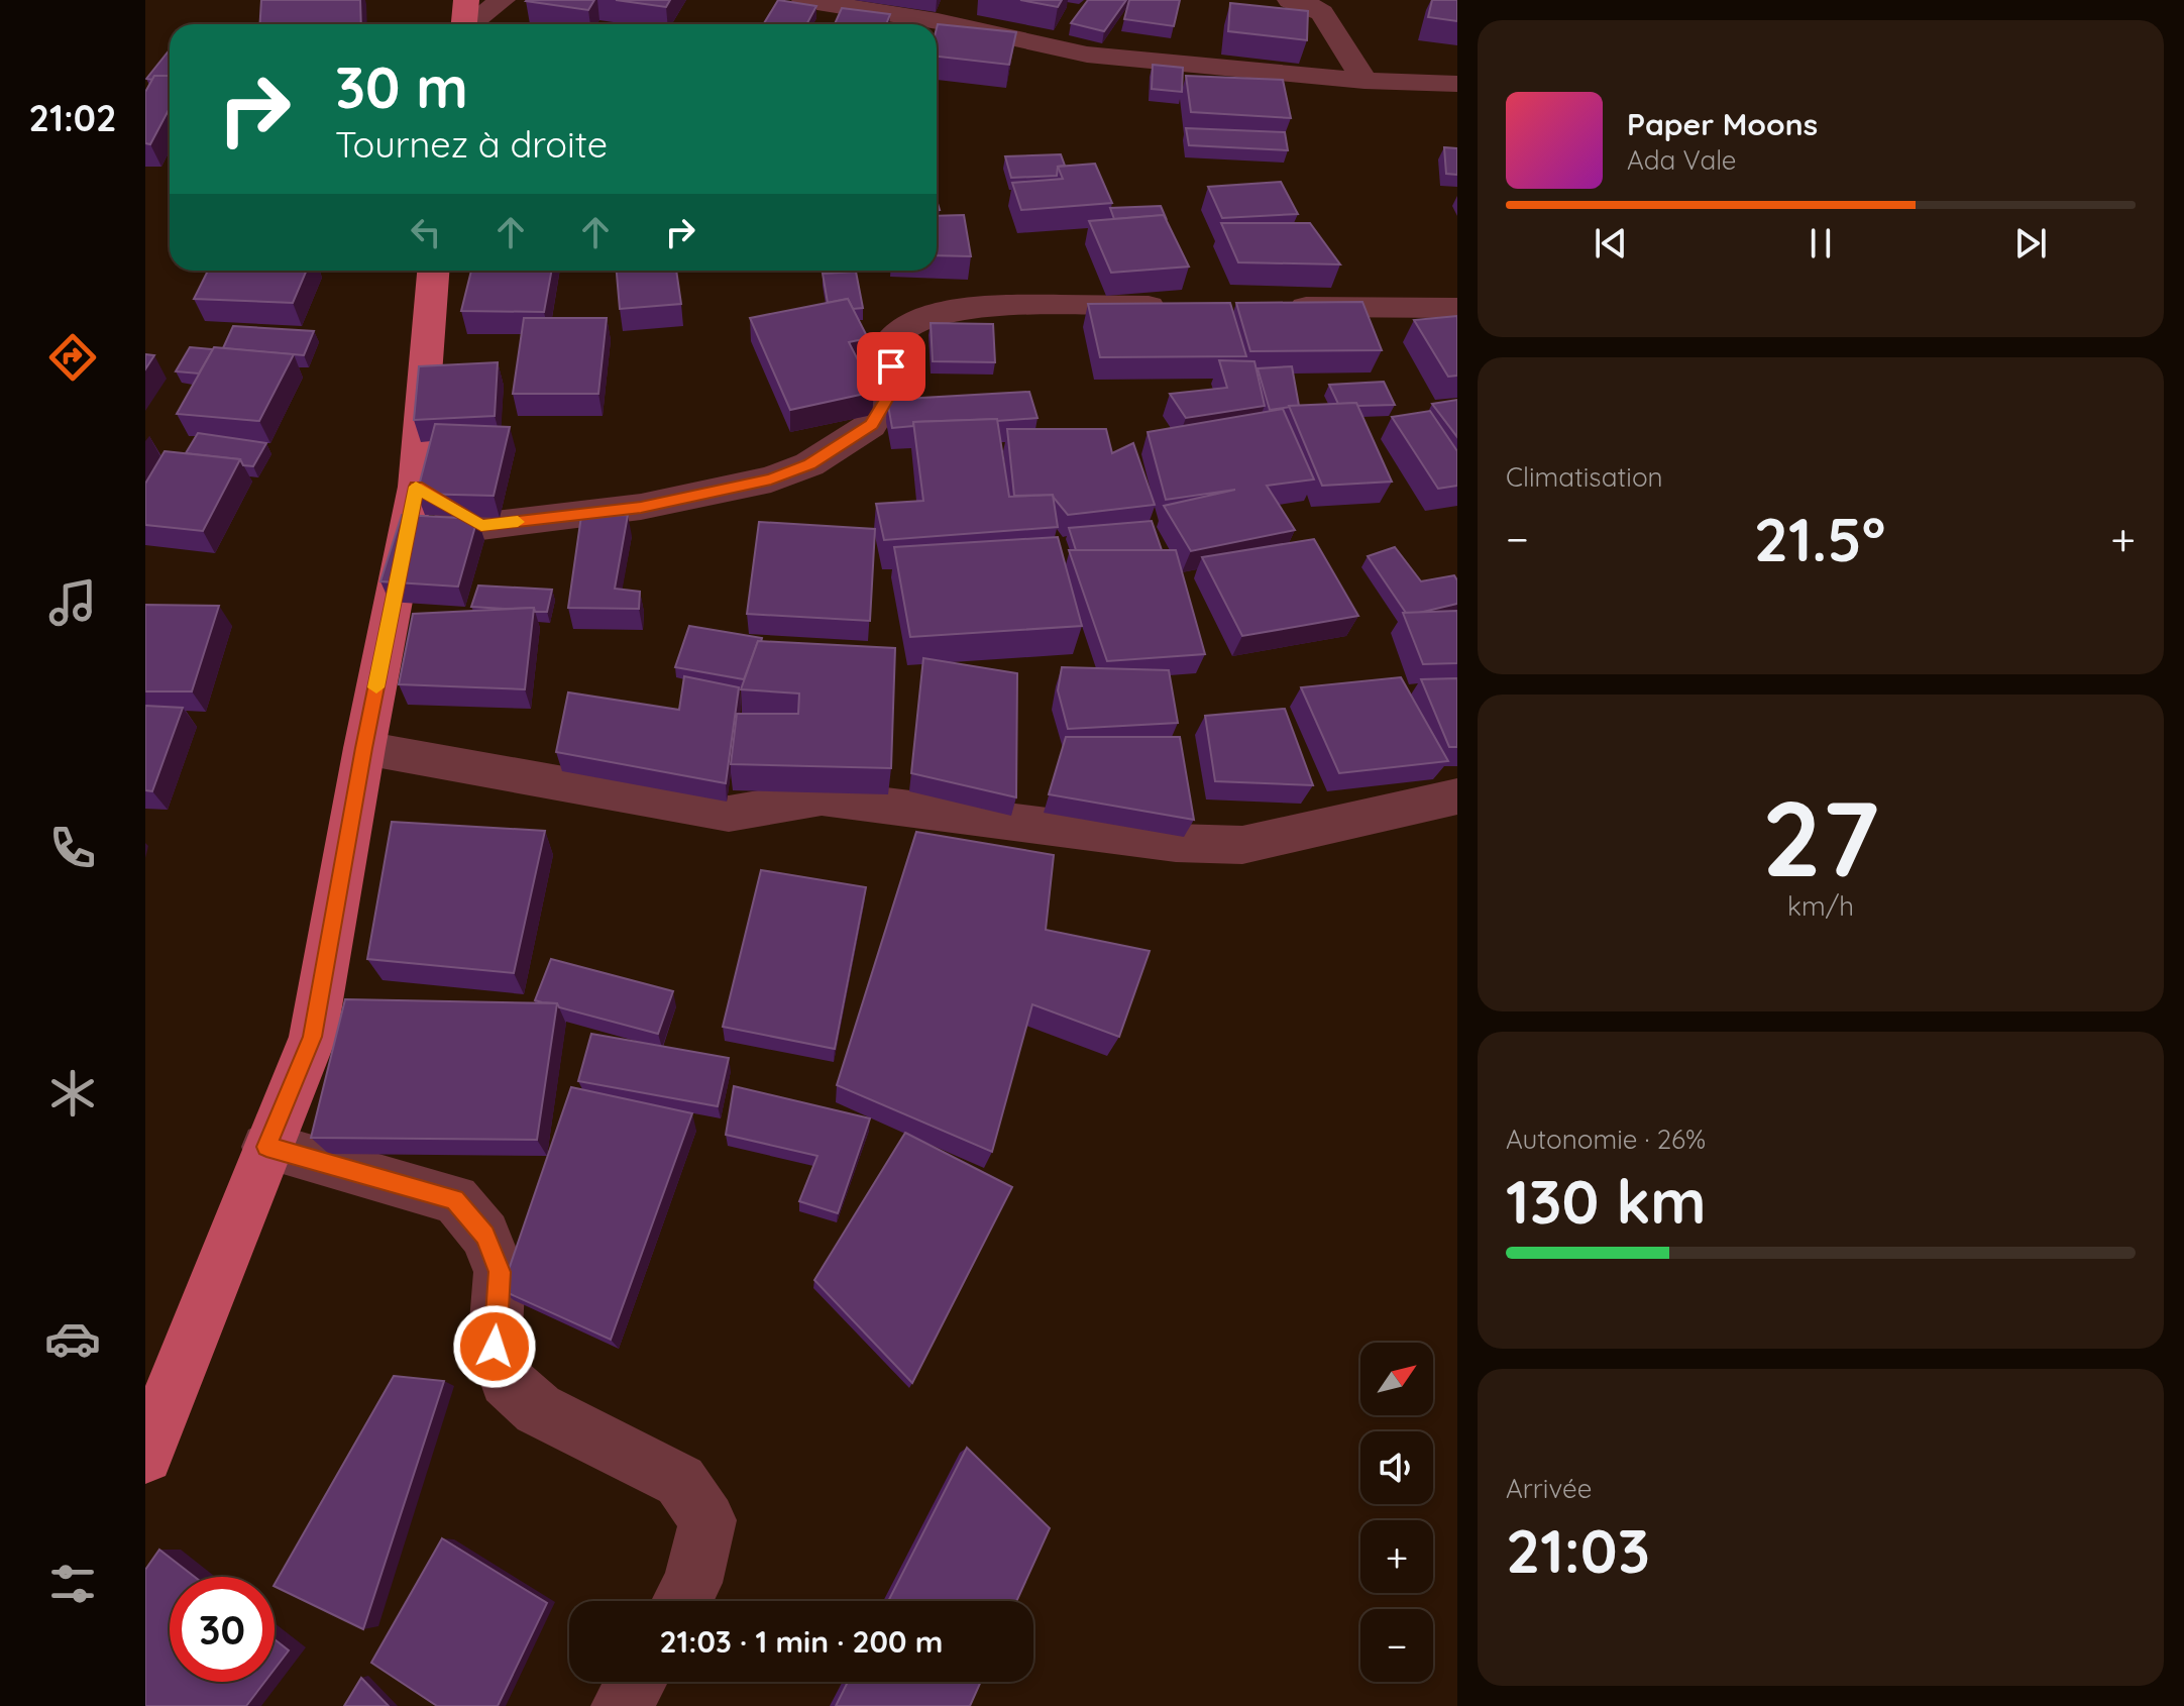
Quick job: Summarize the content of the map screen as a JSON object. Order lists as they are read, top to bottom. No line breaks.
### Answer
{"north":"top right","page":{"tabs":"21:02","turn":["30 m","Tournez à droite"],"song":["Paper Moons","Ada Vale"],"tile":["Climatisation",["27","km/h"],["Autonomie · 26%","130 km"],["Arrivée","21:03"]],"heat":["−","21.5°","+"],"map_buttons":["+","−"],"limit":"30","trip":"21:03 · 1 min · 200 m"}}
